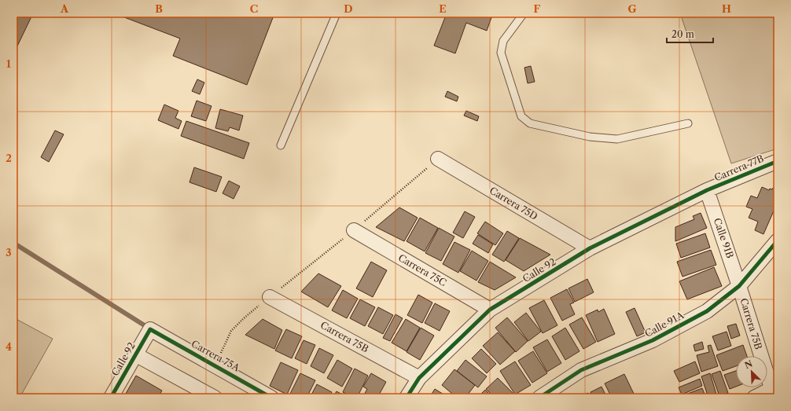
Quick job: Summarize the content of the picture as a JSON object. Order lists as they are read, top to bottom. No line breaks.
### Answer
{"streets":{"street":["Carrera 77B","Carrera 75D","Calle 91B","Carrera 75C","Calle 92","Carrera 75B","Calle 91A","Carrera 75A"]},"crossings":[["Carrera 77B","Calle 91B"],["Carrera 77B","Calle 92"],["Carrera 75D","Calle 92"],["Calle 91B","Calle 92"],["Calle 91B","Carrera 75B"],["Calle 91B","Calle 91A"],["Carrera 75C","Calle 92"],["Calle 92","Carrera 75B"],["Calle 92","Carrera 75A"],["Carrera 75B","Calle 91A"]],"scale_bar":"20 m","north":"top left","grid":{"columns":["A","B","C","D","E","F","G","H"],"rows":["1","2","3","4"]}}
